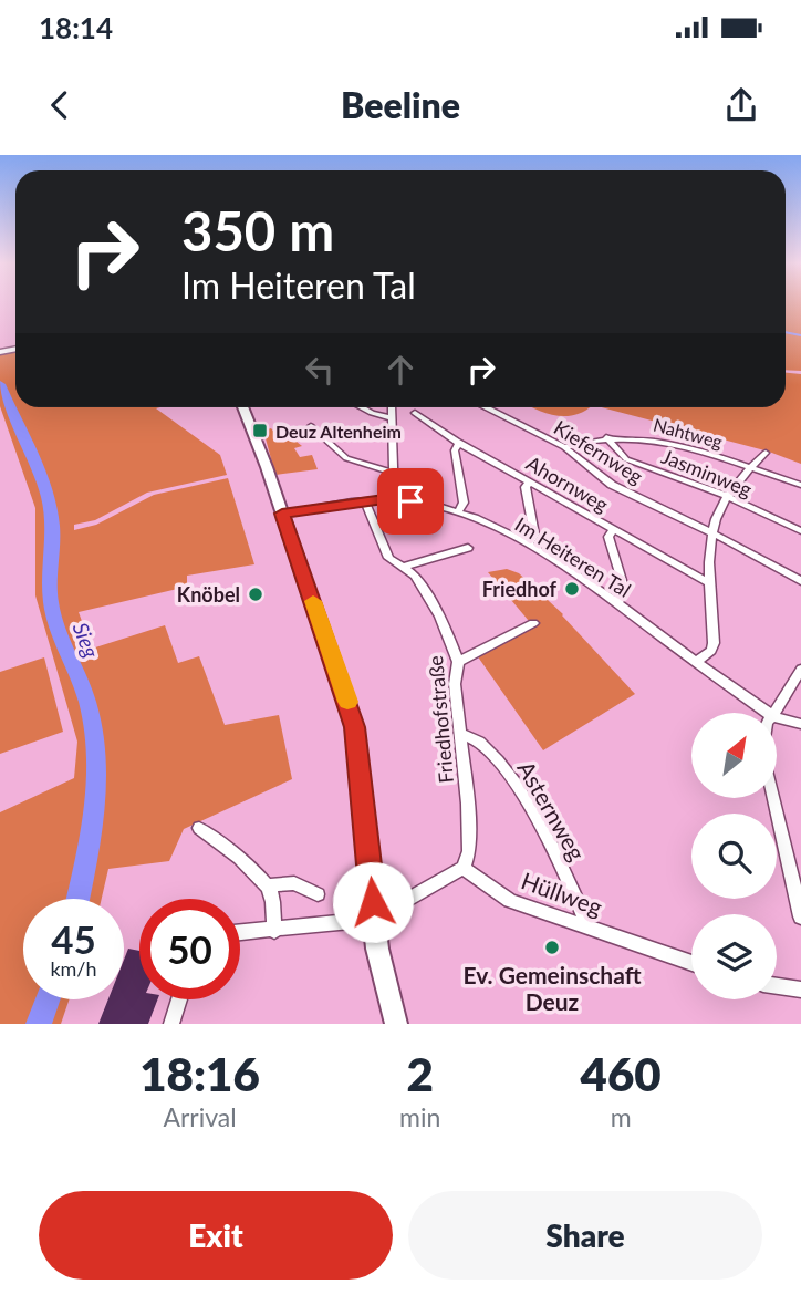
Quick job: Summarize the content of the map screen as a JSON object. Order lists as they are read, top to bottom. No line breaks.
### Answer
{"streets":{"street":["Nahtweg","Kiefernweg","Jasminweg","Ahornweg","Im Heiteren Tal","Friedhofstraße","Asternweg","Hüllweg"]},"crossings":[["Nahtweg","Kiefernweg"],["Nahtweg","Jasminweg"],["Im Heiteren Tal","Friedhofstraße"],["Friedhofstraße","Asternweg"],["Friedhofstraße","Hüllweg"],["Asternweg","Hüllweg"]],"water":["Sieg"],"places":{"transit":["Deuz Altenheim"],"other":["Friedhof","Knöbel","Ev. Gemeinschaft Deuz"]},"north":"top right","page":{"status":"18:14","header":"Beeline","turn":["350 m","Im Heiteren Tal"],"speed":"45 km/h","limit":"50","eta":["18:16","Arrival","2","min","460","m"],"buttons":["Exit","Share"]}}
